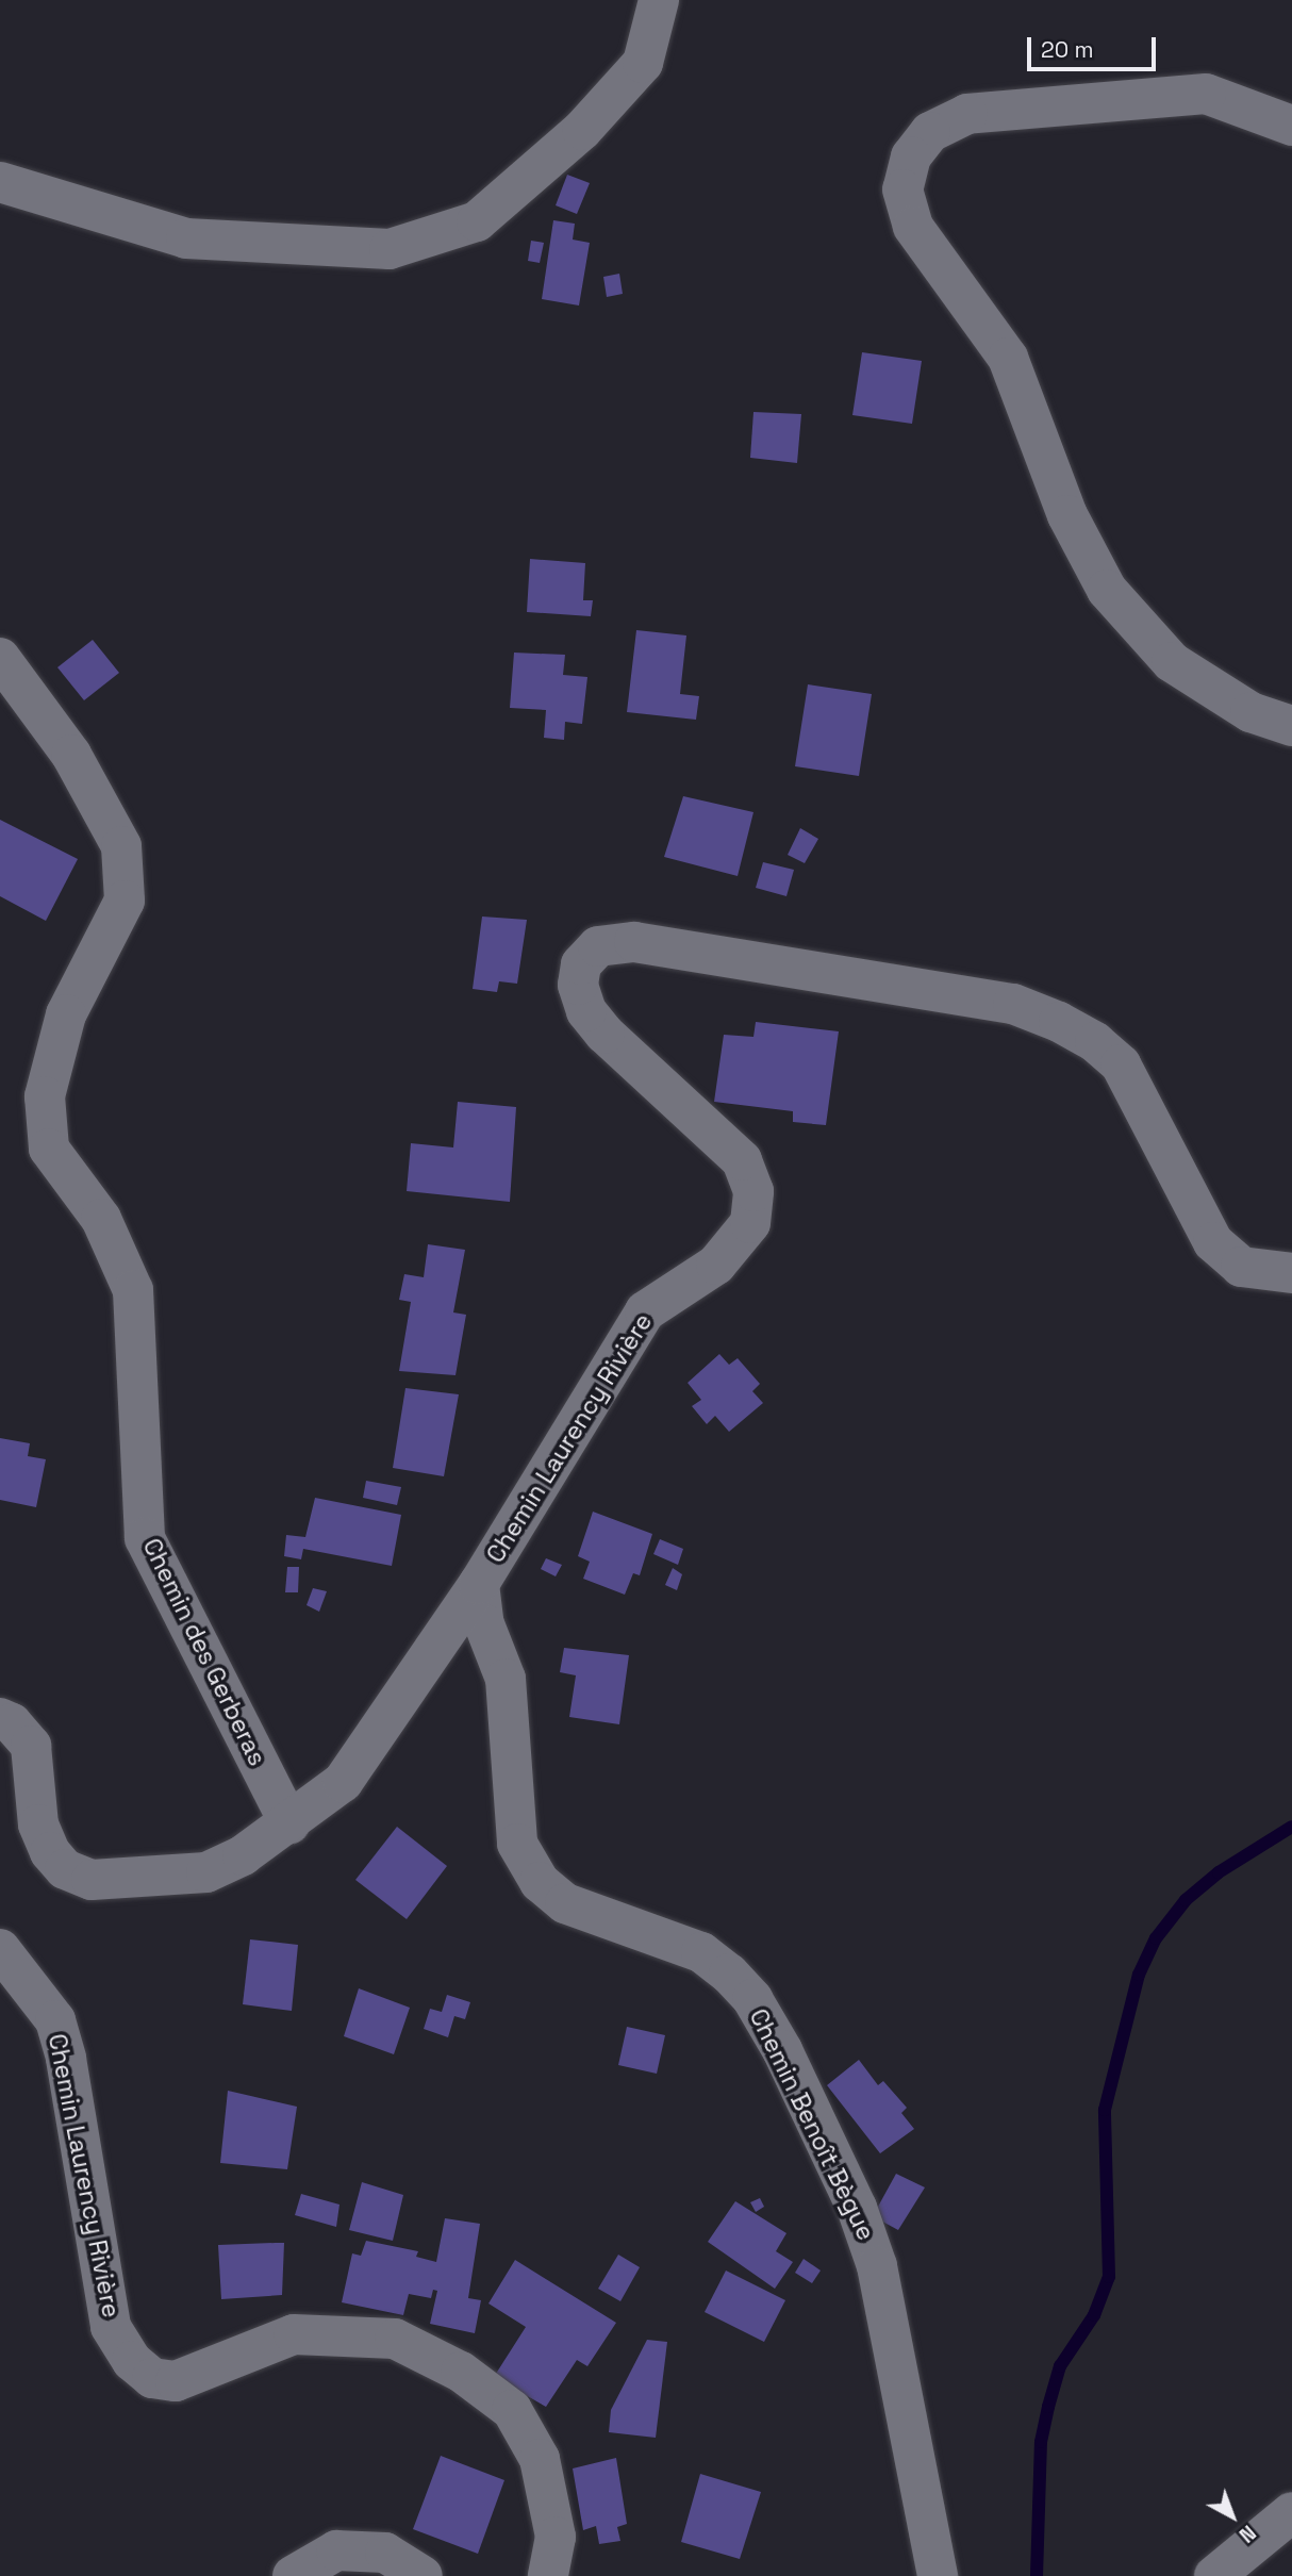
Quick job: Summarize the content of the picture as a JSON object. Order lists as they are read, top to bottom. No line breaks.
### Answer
{"streets":{"street":["Chemin Laurency Rivière","Chemin des Gerberas","Chemin Benoît Bègue"]},"crossings":[["Chemin Laurency Rivière","Chemin des Gerberas"],["Chemin Laurency Rivière","Chemin Benoît Bègue"]],"scale_bar":"20 m","north":"bottom right"}
